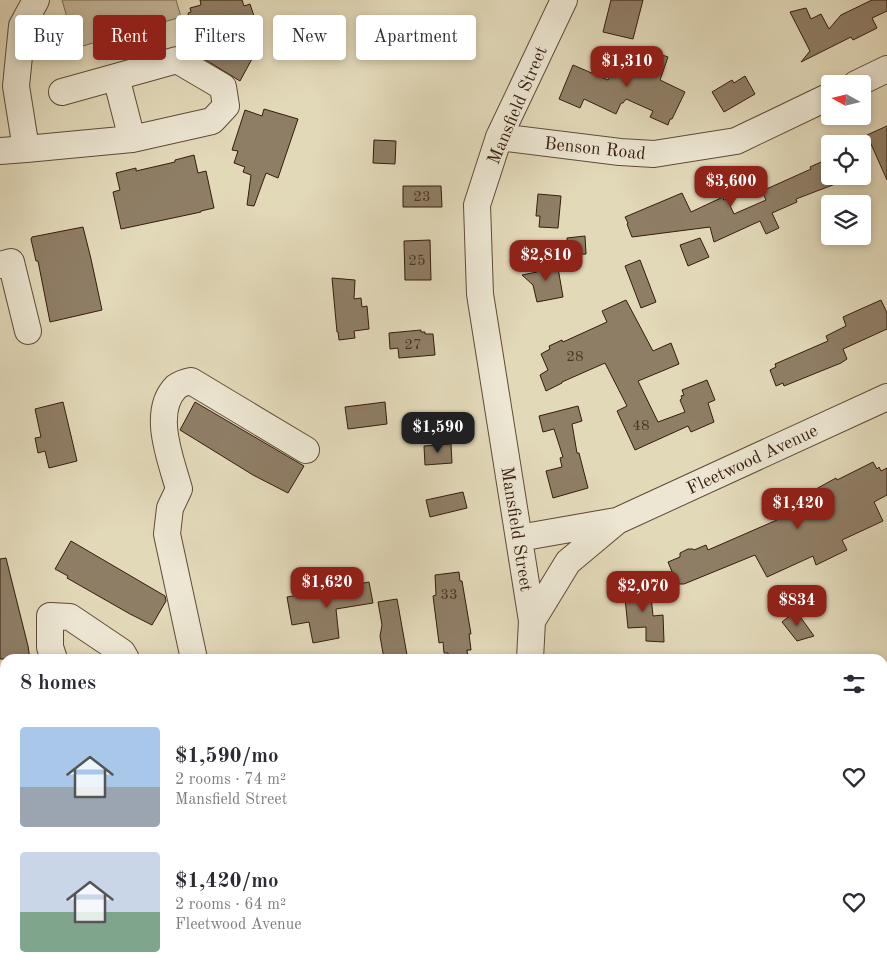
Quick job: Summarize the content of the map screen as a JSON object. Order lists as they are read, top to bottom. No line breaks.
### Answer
{"streets":{"street":["Mansfield Street","Benson Road","Fleetwood Avenue"]},"crossings":[["Mansfield Street","Benson Road"],["Mansfield Street","Fleetwood Avenue"]],"house_numbers":["23","25","27","28","48","33"],"north":"left","page":{"chip":["Buy","Rent","Filters","New","Apartment"],"price":["$1,310","$3,600","$2,810","$1,590","$1,420","$1,620","$2,070","$834"],"heading":"8 homes","list":[{"name":"$1,590/mo","note":"2 rooms · 74 m² · Mansfield Street"},{"name":"$1,420/mo","note":"2 rooms · 64 m² · Fleetwood Avenue"}]}}
